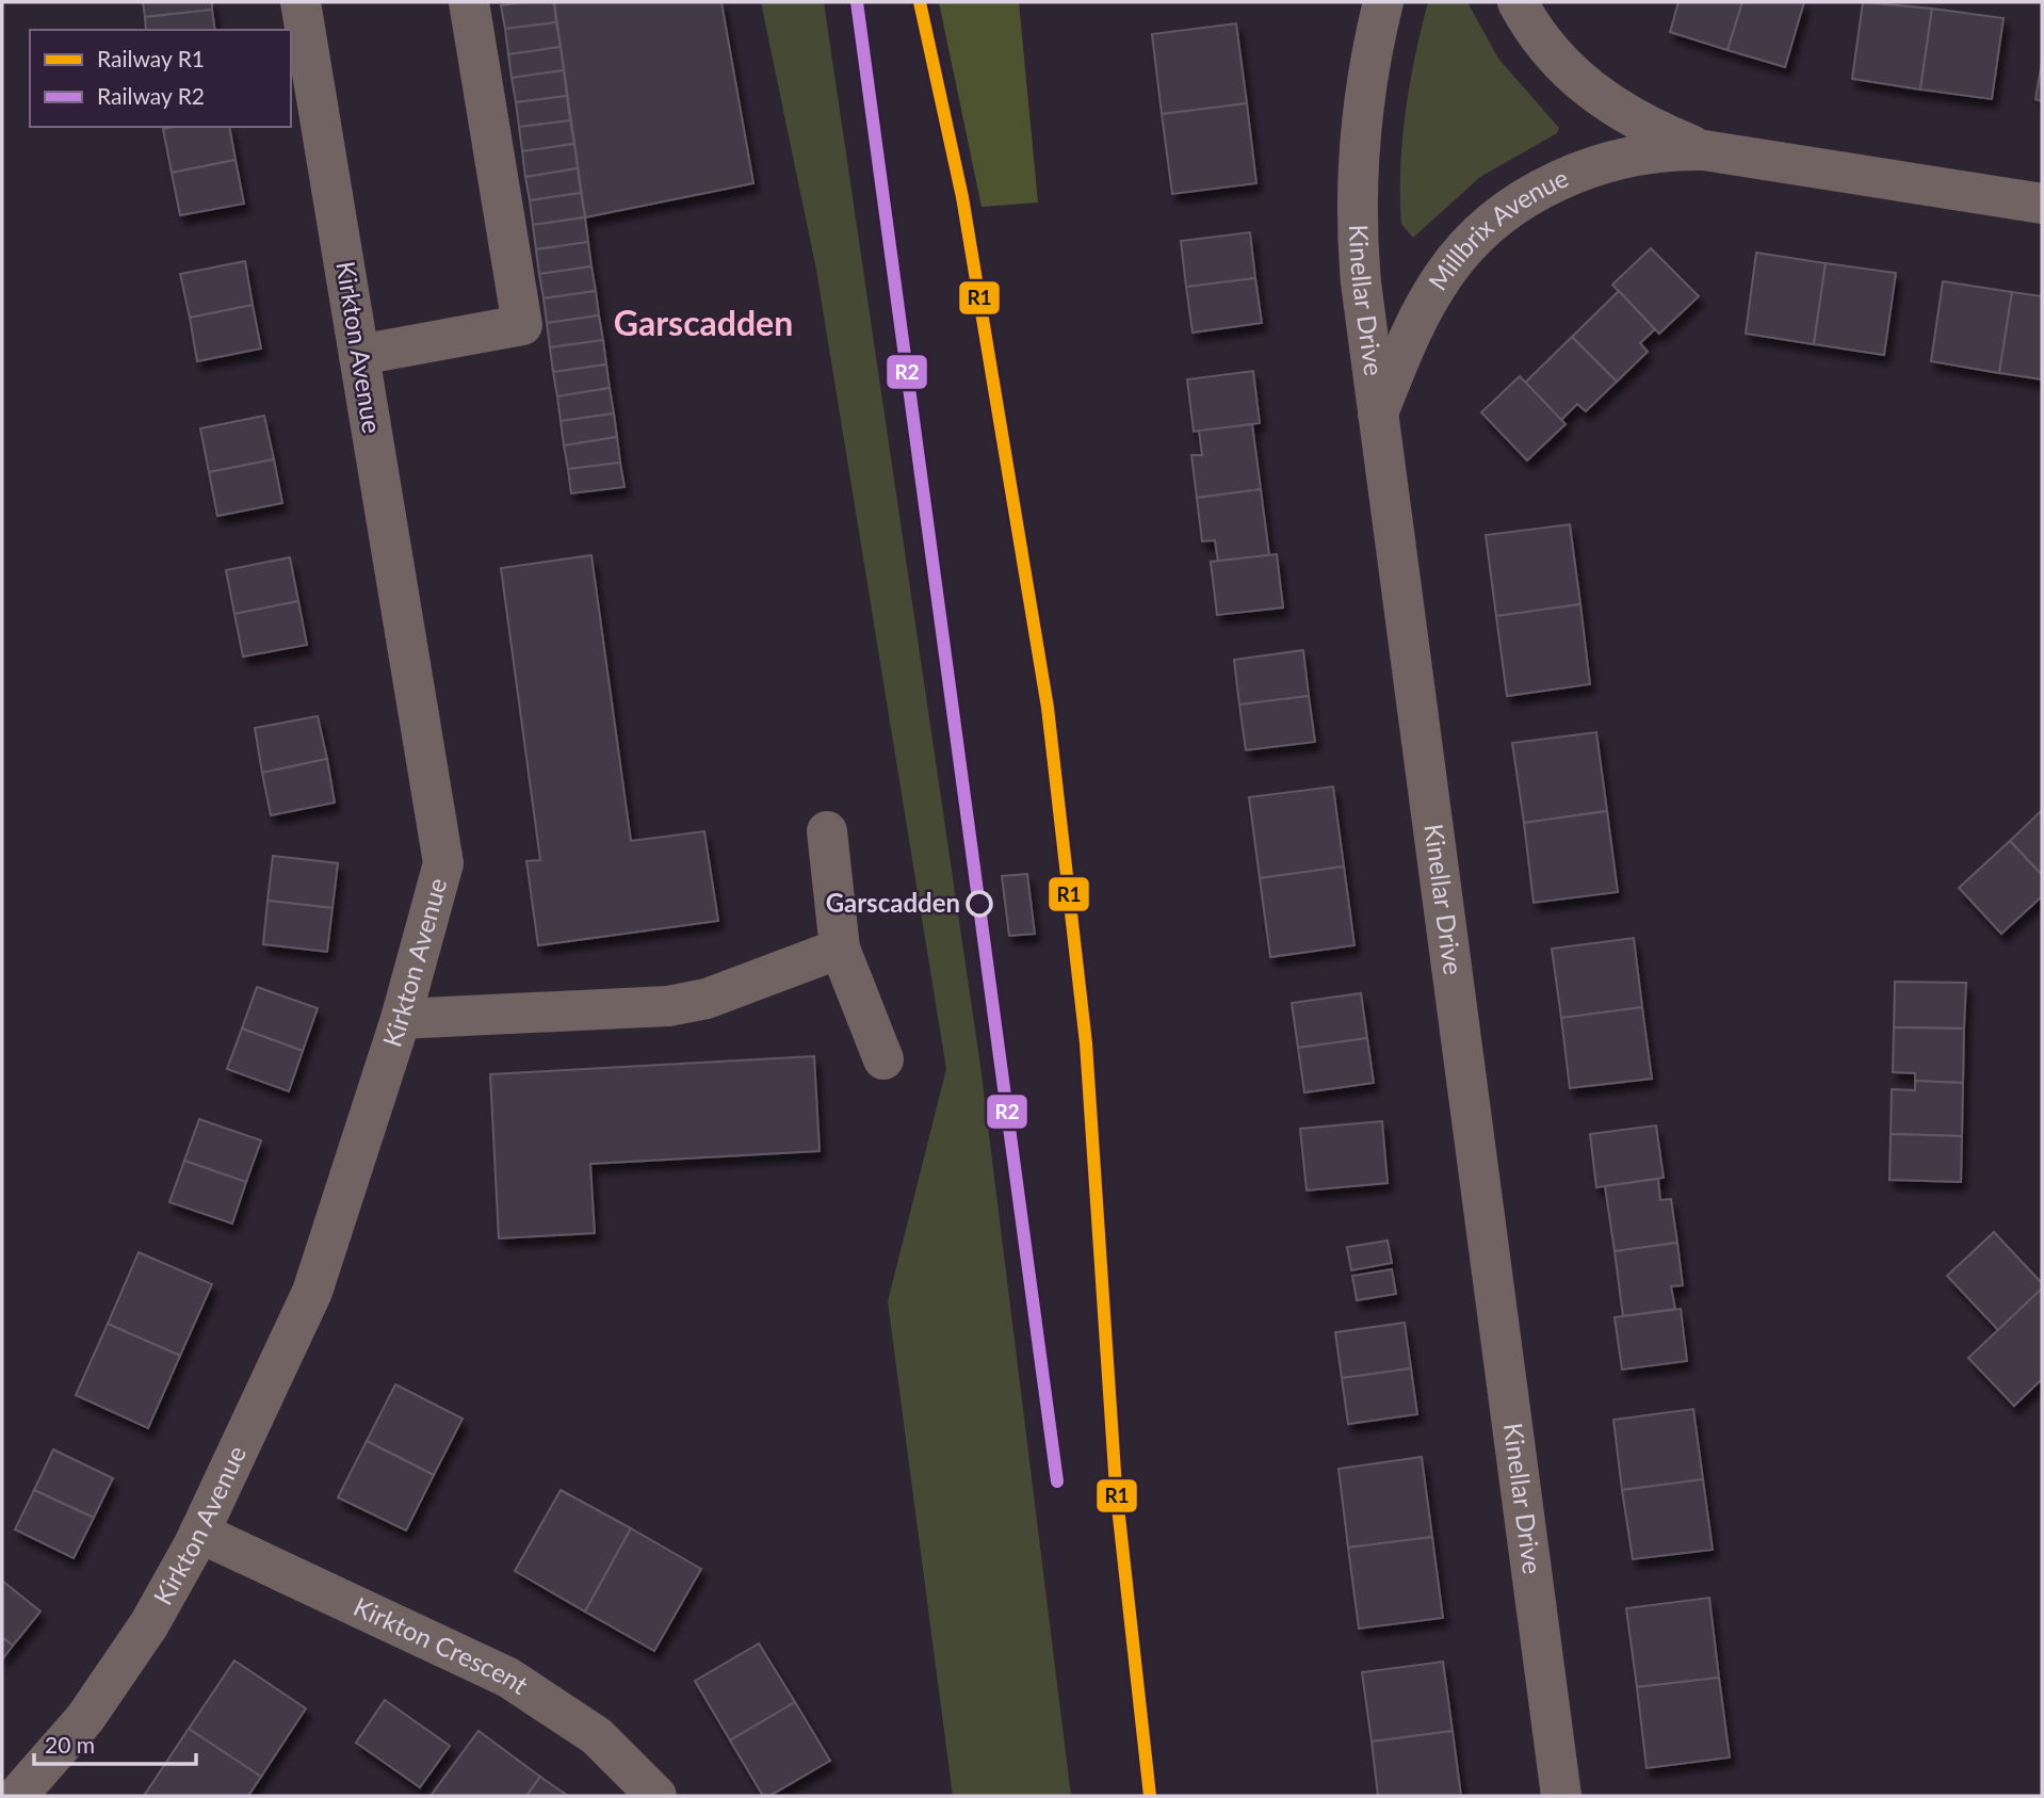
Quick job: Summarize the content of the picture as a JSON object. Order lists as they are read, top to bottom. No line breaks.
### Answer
{"streets":{"street":["Millbrix Avenue","Kinellar Drive","Kirkton Avenue","Kirkton Crescent"]},"crossings":[["Millbrix Avenue","Kinellar Drive"],["Kirkton Avenue","Kirkton Crescent"]],"districts":["Garscadden"],"places":["Garscadden"],"lines":["rail line R1","rail line R2"],"legend":["Railway R1","Railway R2"],"scale_bar":"20 m"}
